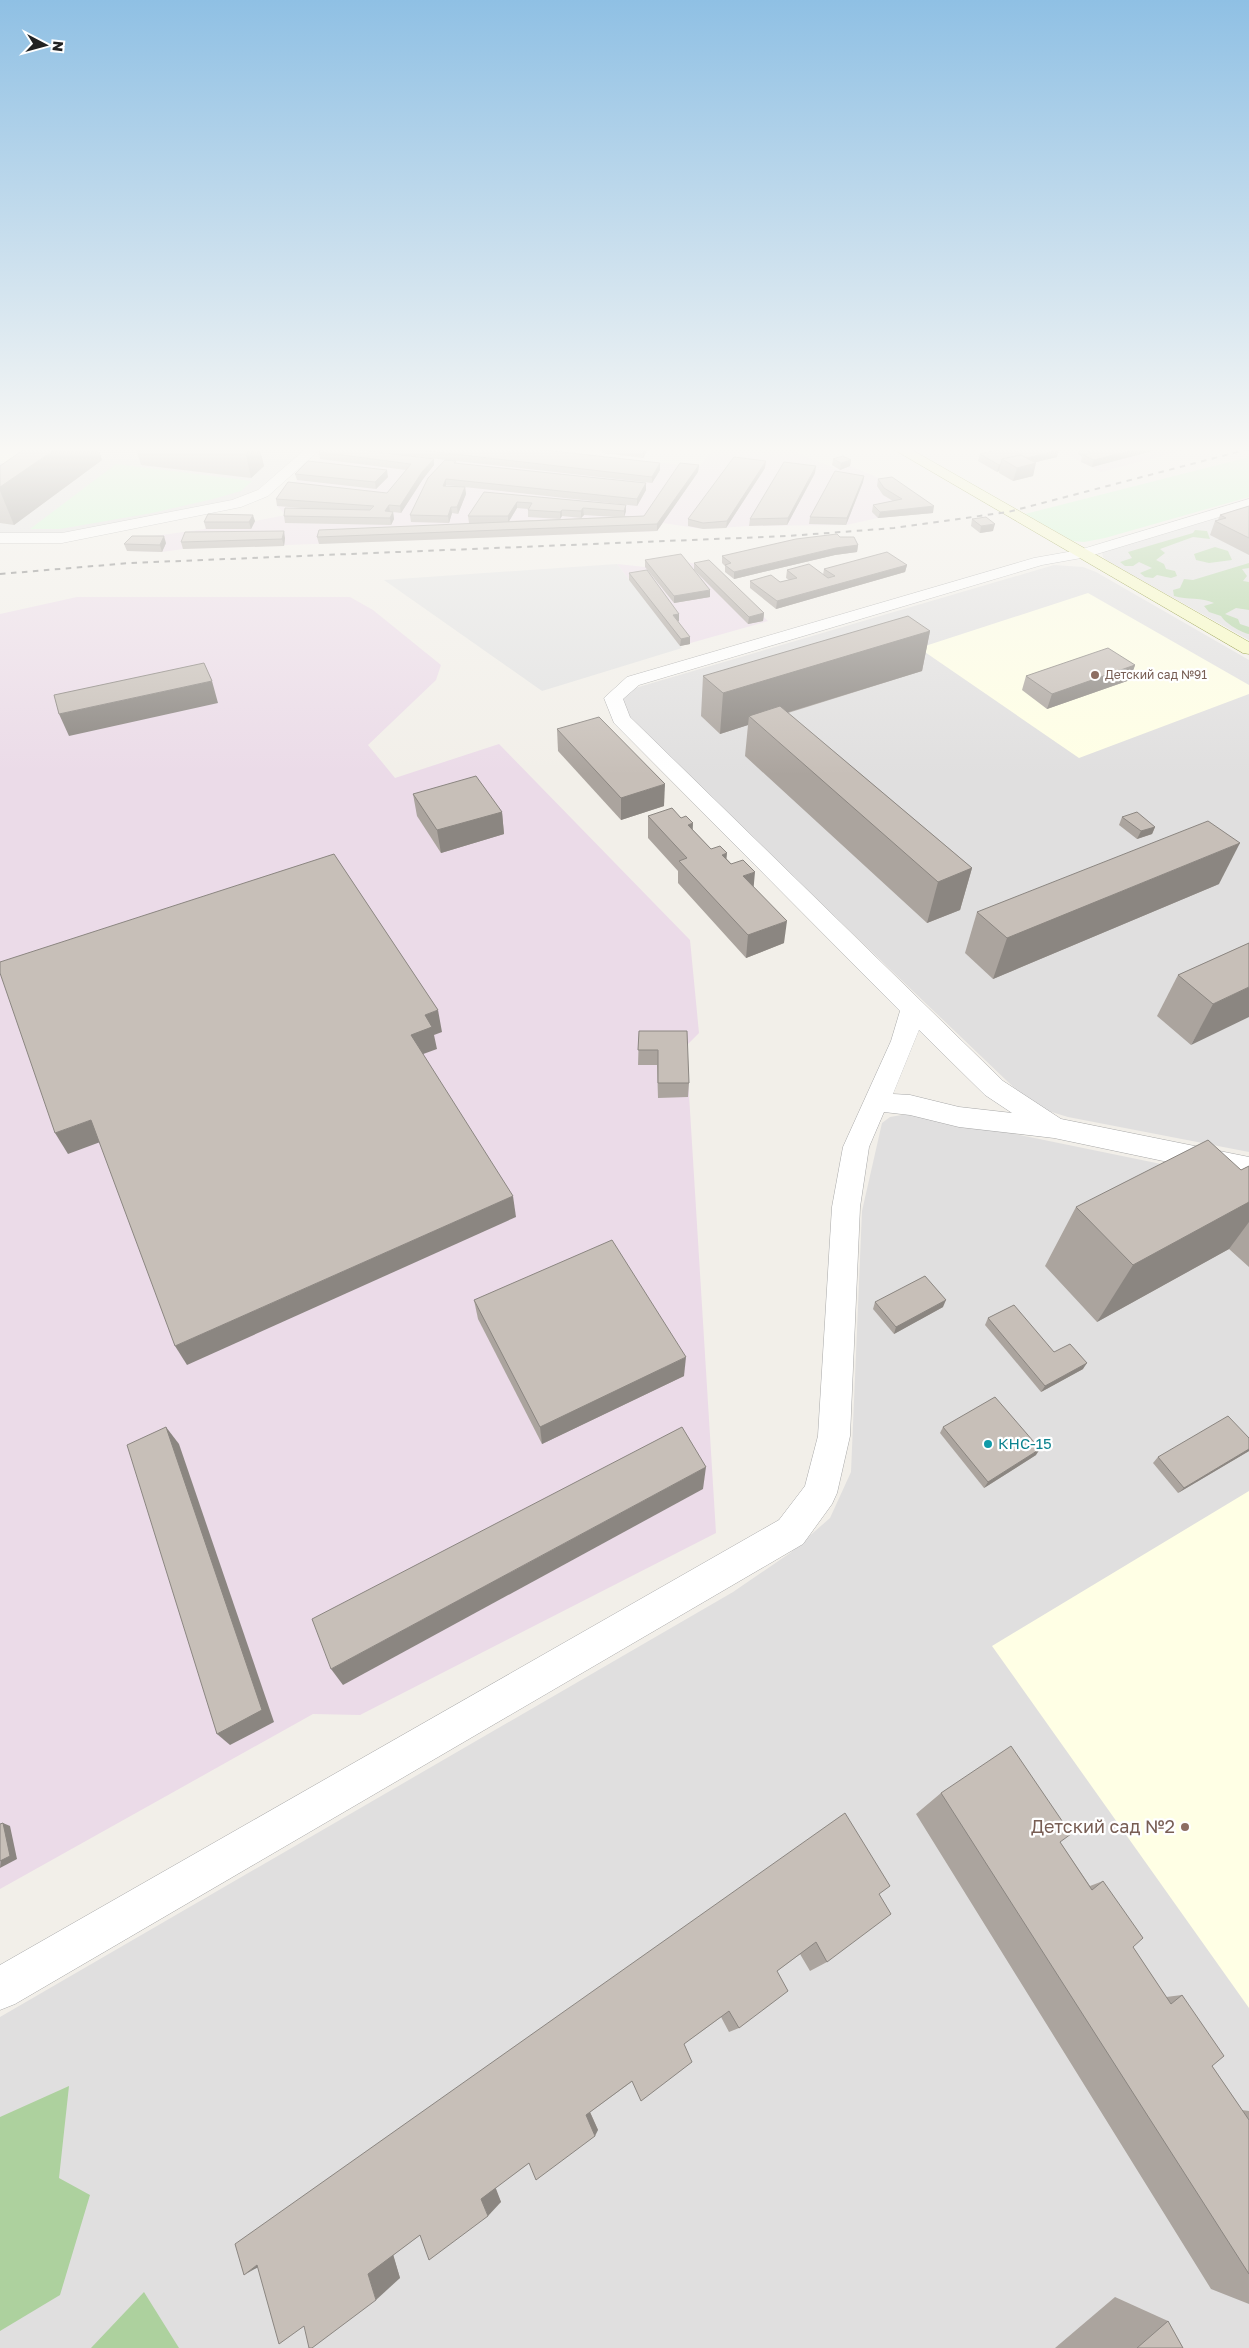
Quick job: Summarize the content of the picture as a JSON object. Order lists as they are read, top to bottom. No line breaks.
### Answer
{"places":["Детский сад №91","КНС-15","Детский сад №2"],"north":"right"}
